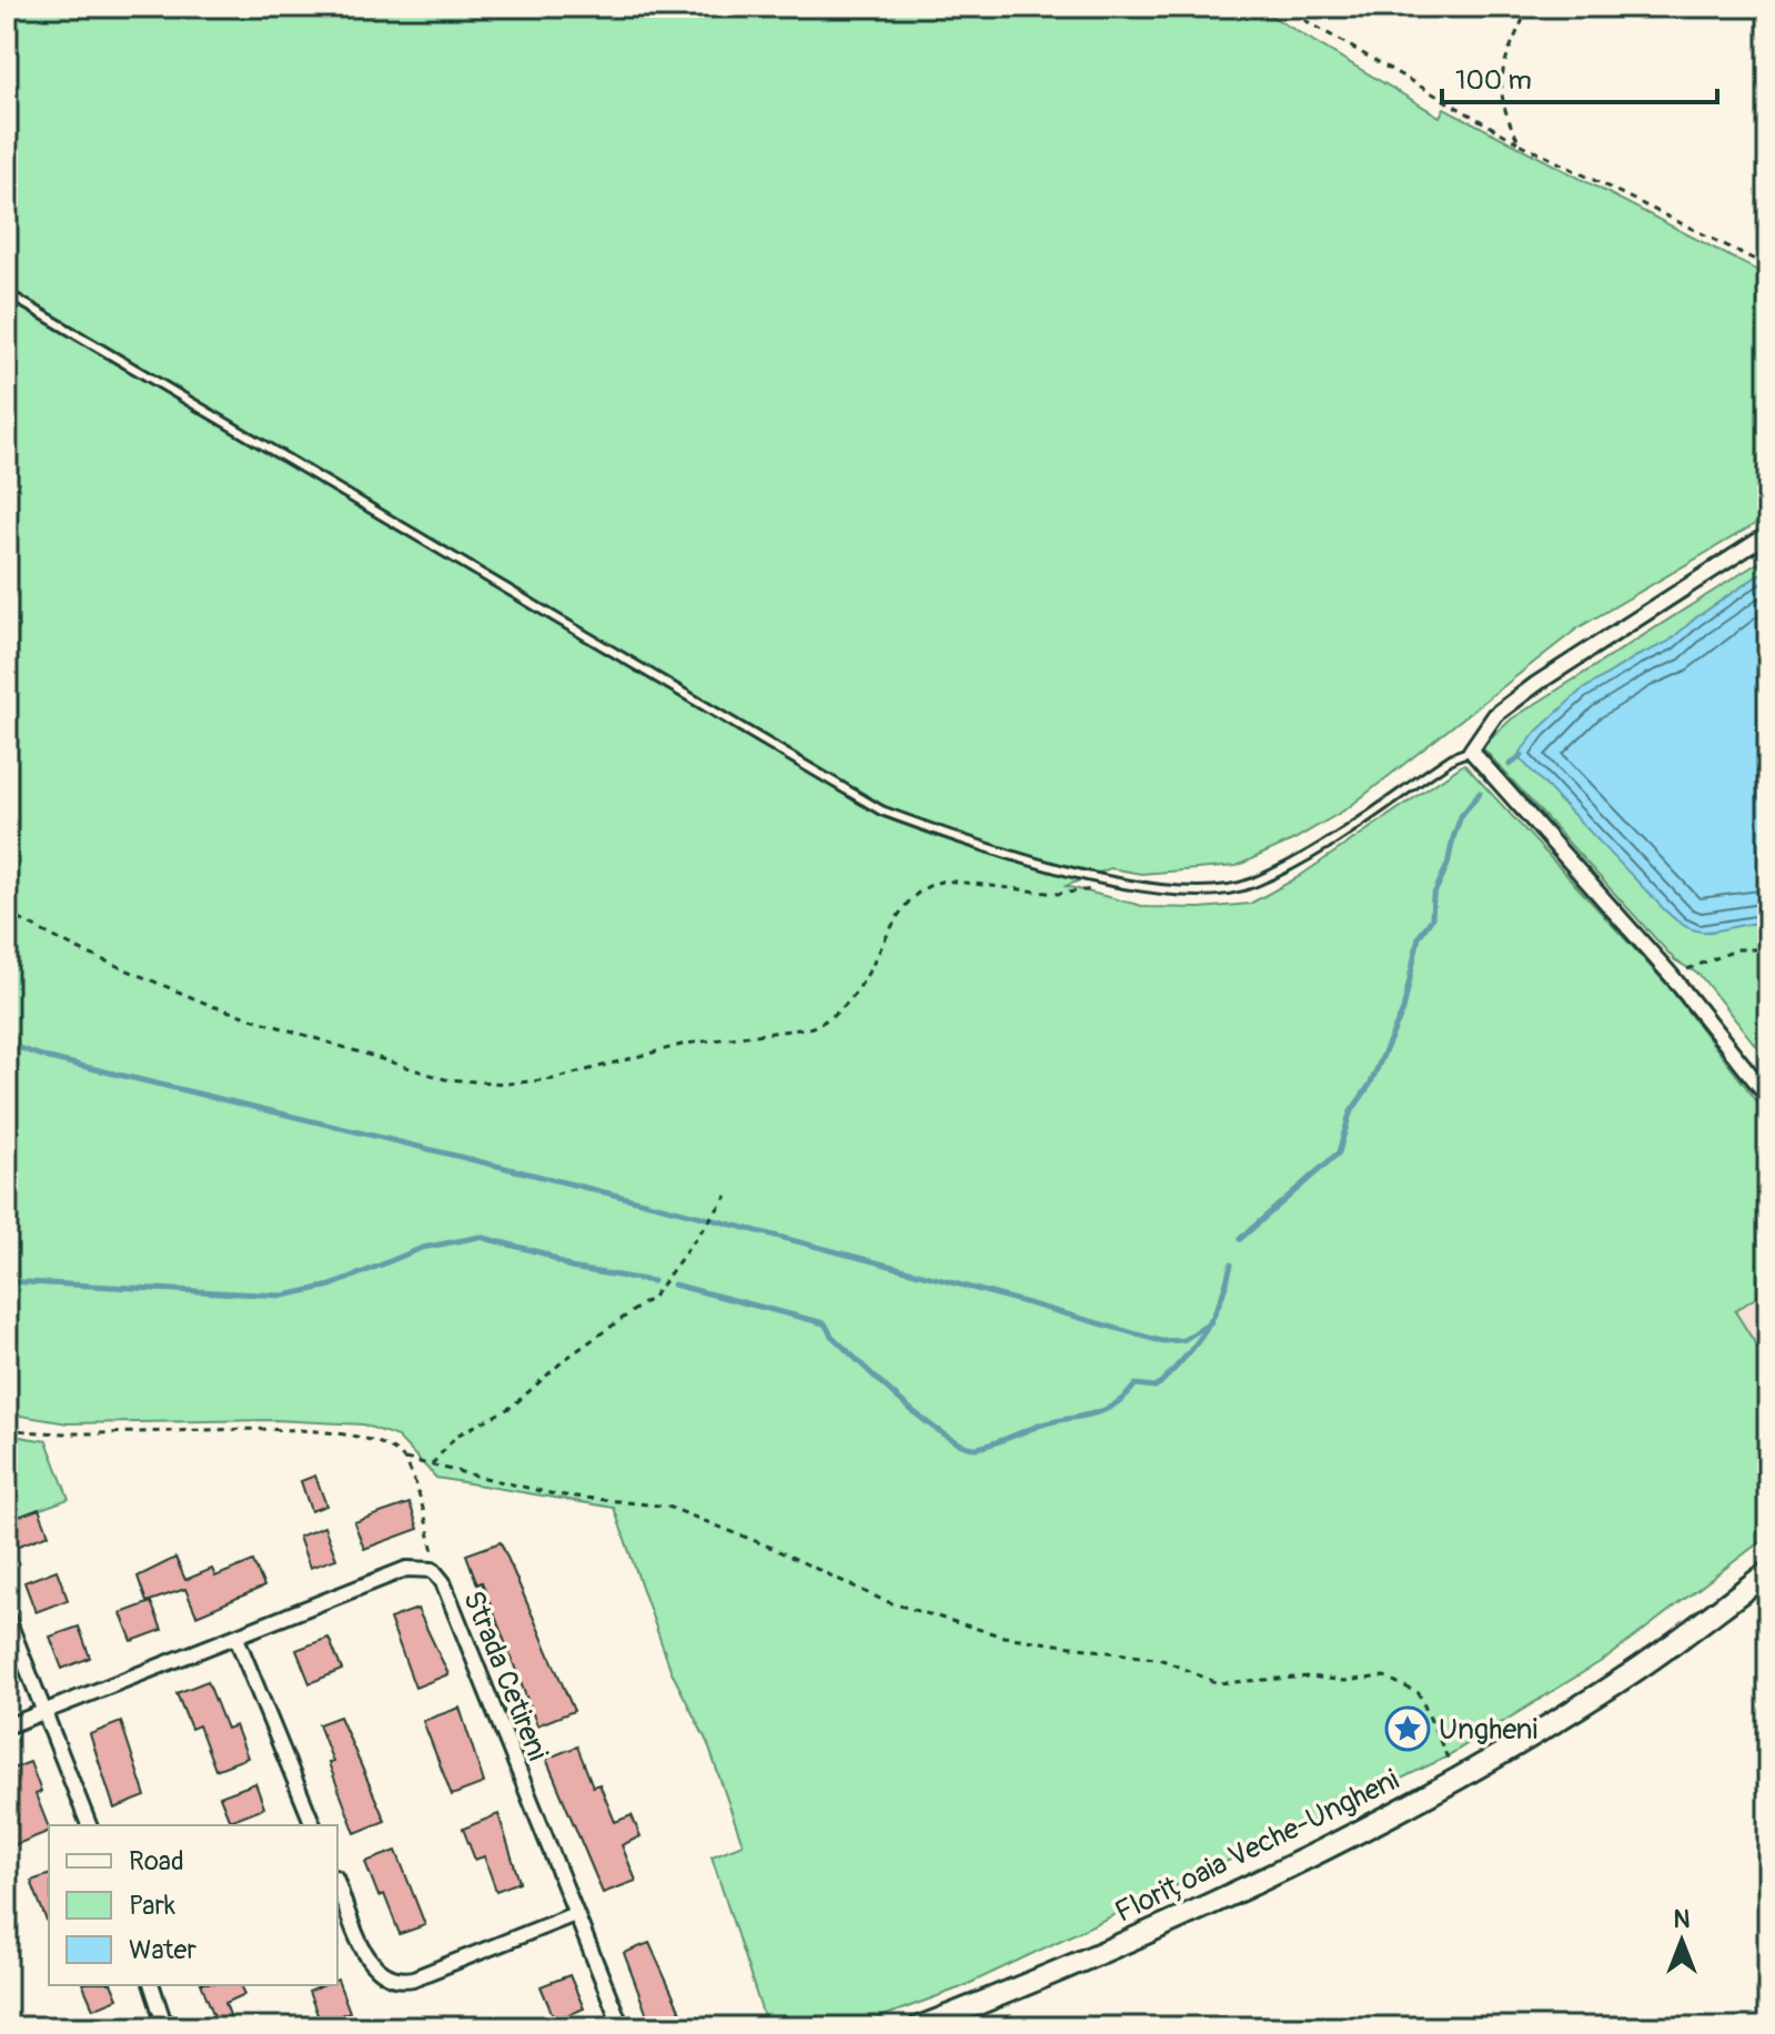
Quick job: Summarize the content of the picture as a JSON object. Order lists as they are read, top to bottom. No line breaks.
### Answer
{"streets":{"main road":["Florițoaia Veche-Ungheni"],"street":["Strada Cetireni"]},"places":{"place":["Ungheni"]},"legend":["Road","Park","Water"],"scale_bar":"100 m","north":"top"}
